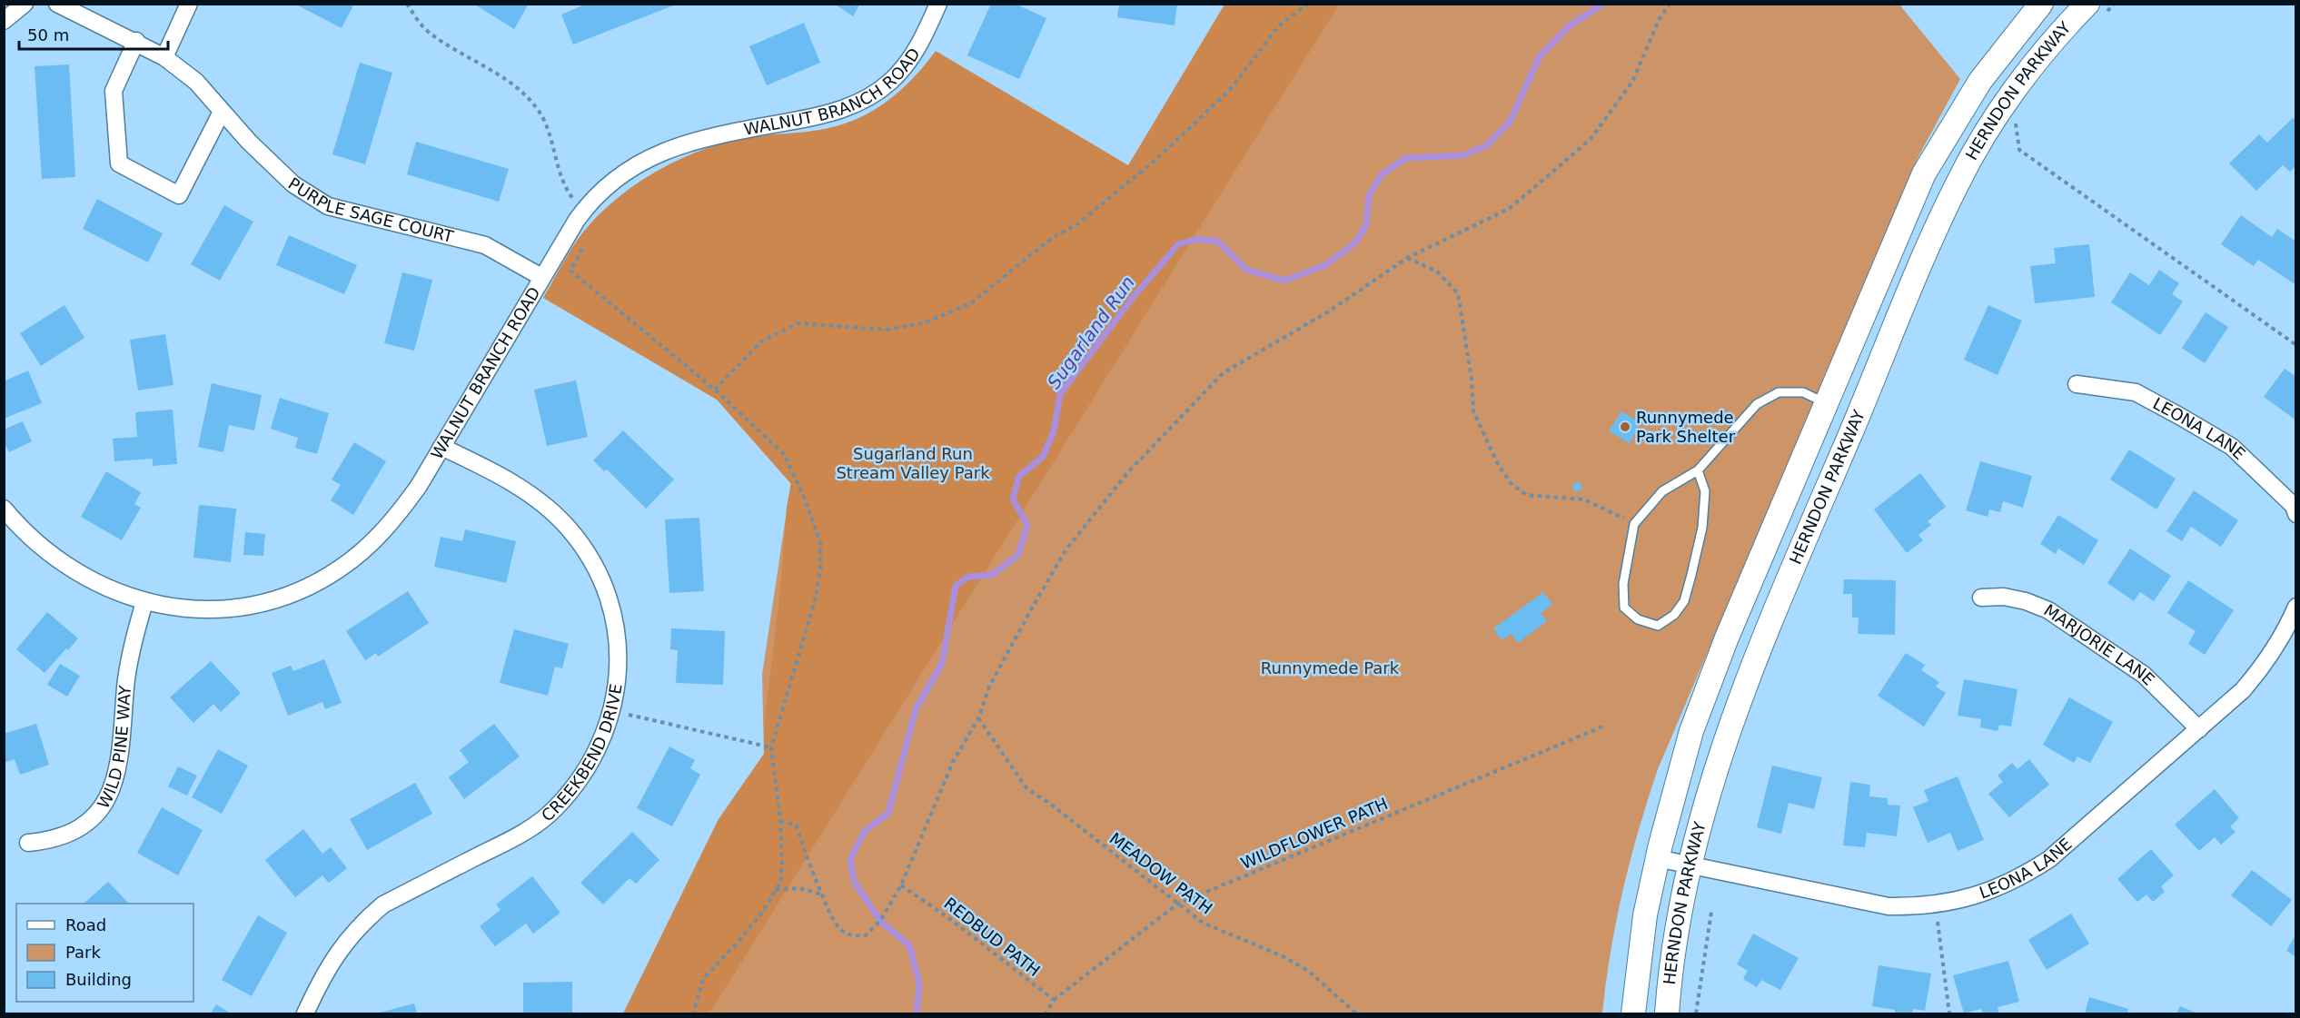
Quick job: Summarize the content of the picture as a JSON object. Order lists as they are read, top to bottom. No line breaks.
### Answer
{"streets":{"main road":["HERNDON PARKWAY"],"street":["WALNUT BRANCH ROAD","PURPLE SAGE COURT","LEONA LANE","MARJORIE LANE","WILD PINE WAY","CREEKBEND DRIVE"],"path":["WILDFLOWER PATH","MEADOW PATH","REDBUD PATH"]},"crossings":[["WALNUT BRANCH ROAD","PURPLE SAGE COURT"],["WALNUT BRANCH ROAD","WILD PINE WAY"],["WALNUT BRANCH ROAD","CREEKBEND DRIVE"],["HERNDON PARKWAY","LEONA LANE"],["LEONA LANE","MARJORIE LANE"],["WILDFLOWER PATH","MEADOW PATH"],["WILDFLOWER PATH","REDBUD PATH"]],"water":["Sugarland Run"],"parks":["Sugarland Run Stream Valley Park","Runnymede Park"],"places":["Runnymede Park Shelter"],"legend":["Road","Park","Building"],"scale_bar":"50 m"}
